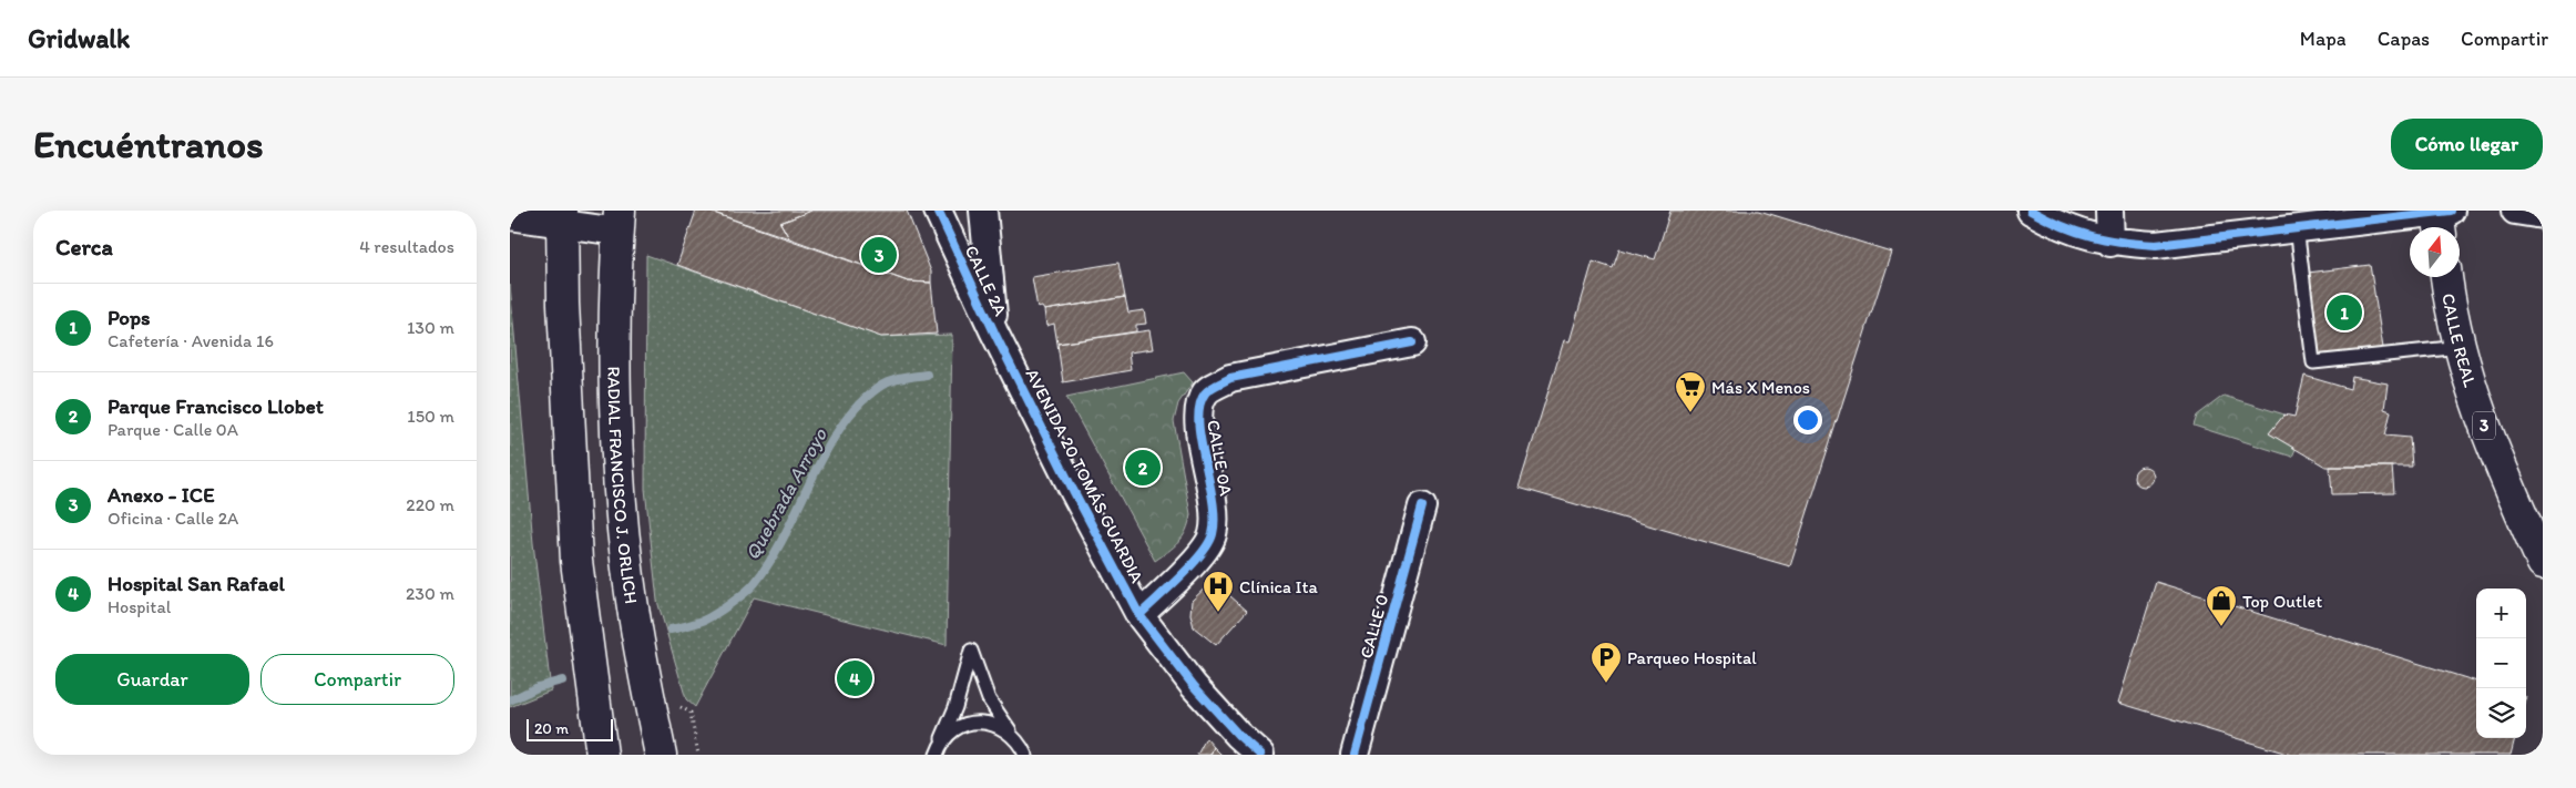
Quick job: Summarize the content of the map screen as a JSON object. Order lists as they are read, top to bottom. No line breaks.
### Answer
{"streets":{"main road":["CALLE REAL","3","RADIAL FRANCISCO J. ORLICH"],"street":["CALLE 2A","CALLE 0A","AVENIDA 20 TOMÁS GUARDIA","CALLE 0"]},"crossings":[["CALLE 2A","AVENIDA 20 TOMÁS GUARDIA"],["CALLE 0A","AVENIDA 20 TOMÁS GUARDIA"]],"water":["Quebrada Arroyo"],"places":{"supermarket":["Más X Menos"],"hospital":["Clínica Ita"],"shop":["Top Outlet"],"parking":["Parqueo Hospital"]},"scale_bar":"20 m","north":"top","page":{"header":"Gridwalk","nav":["Mapa","Capas","Compartir"],"buttons":["Cómo llegar",["Guardar","Compartir"]],"title":"Encuéntranos","heading":["Cerca","4 resultados"],"pins":["3","1","2","4"],"list":[{"mark":"1","name":"Pops","note":"Cafetería · Avenida 16","value":"130 m"},{"mark":"2","name":"Parque Francisco Llobet","note":"Parque · Calle 0A","value":"150 m"},{"mark":"3","name":"Anexo - ICE","note":"Oficina · Calle 2A","value":"220 m"},{"mark":"4","name":"Hospital San Rafael","note":"Hospital","value":"230 m"}],"map_buttons":["+","−"],"scale":"20 m"}}
